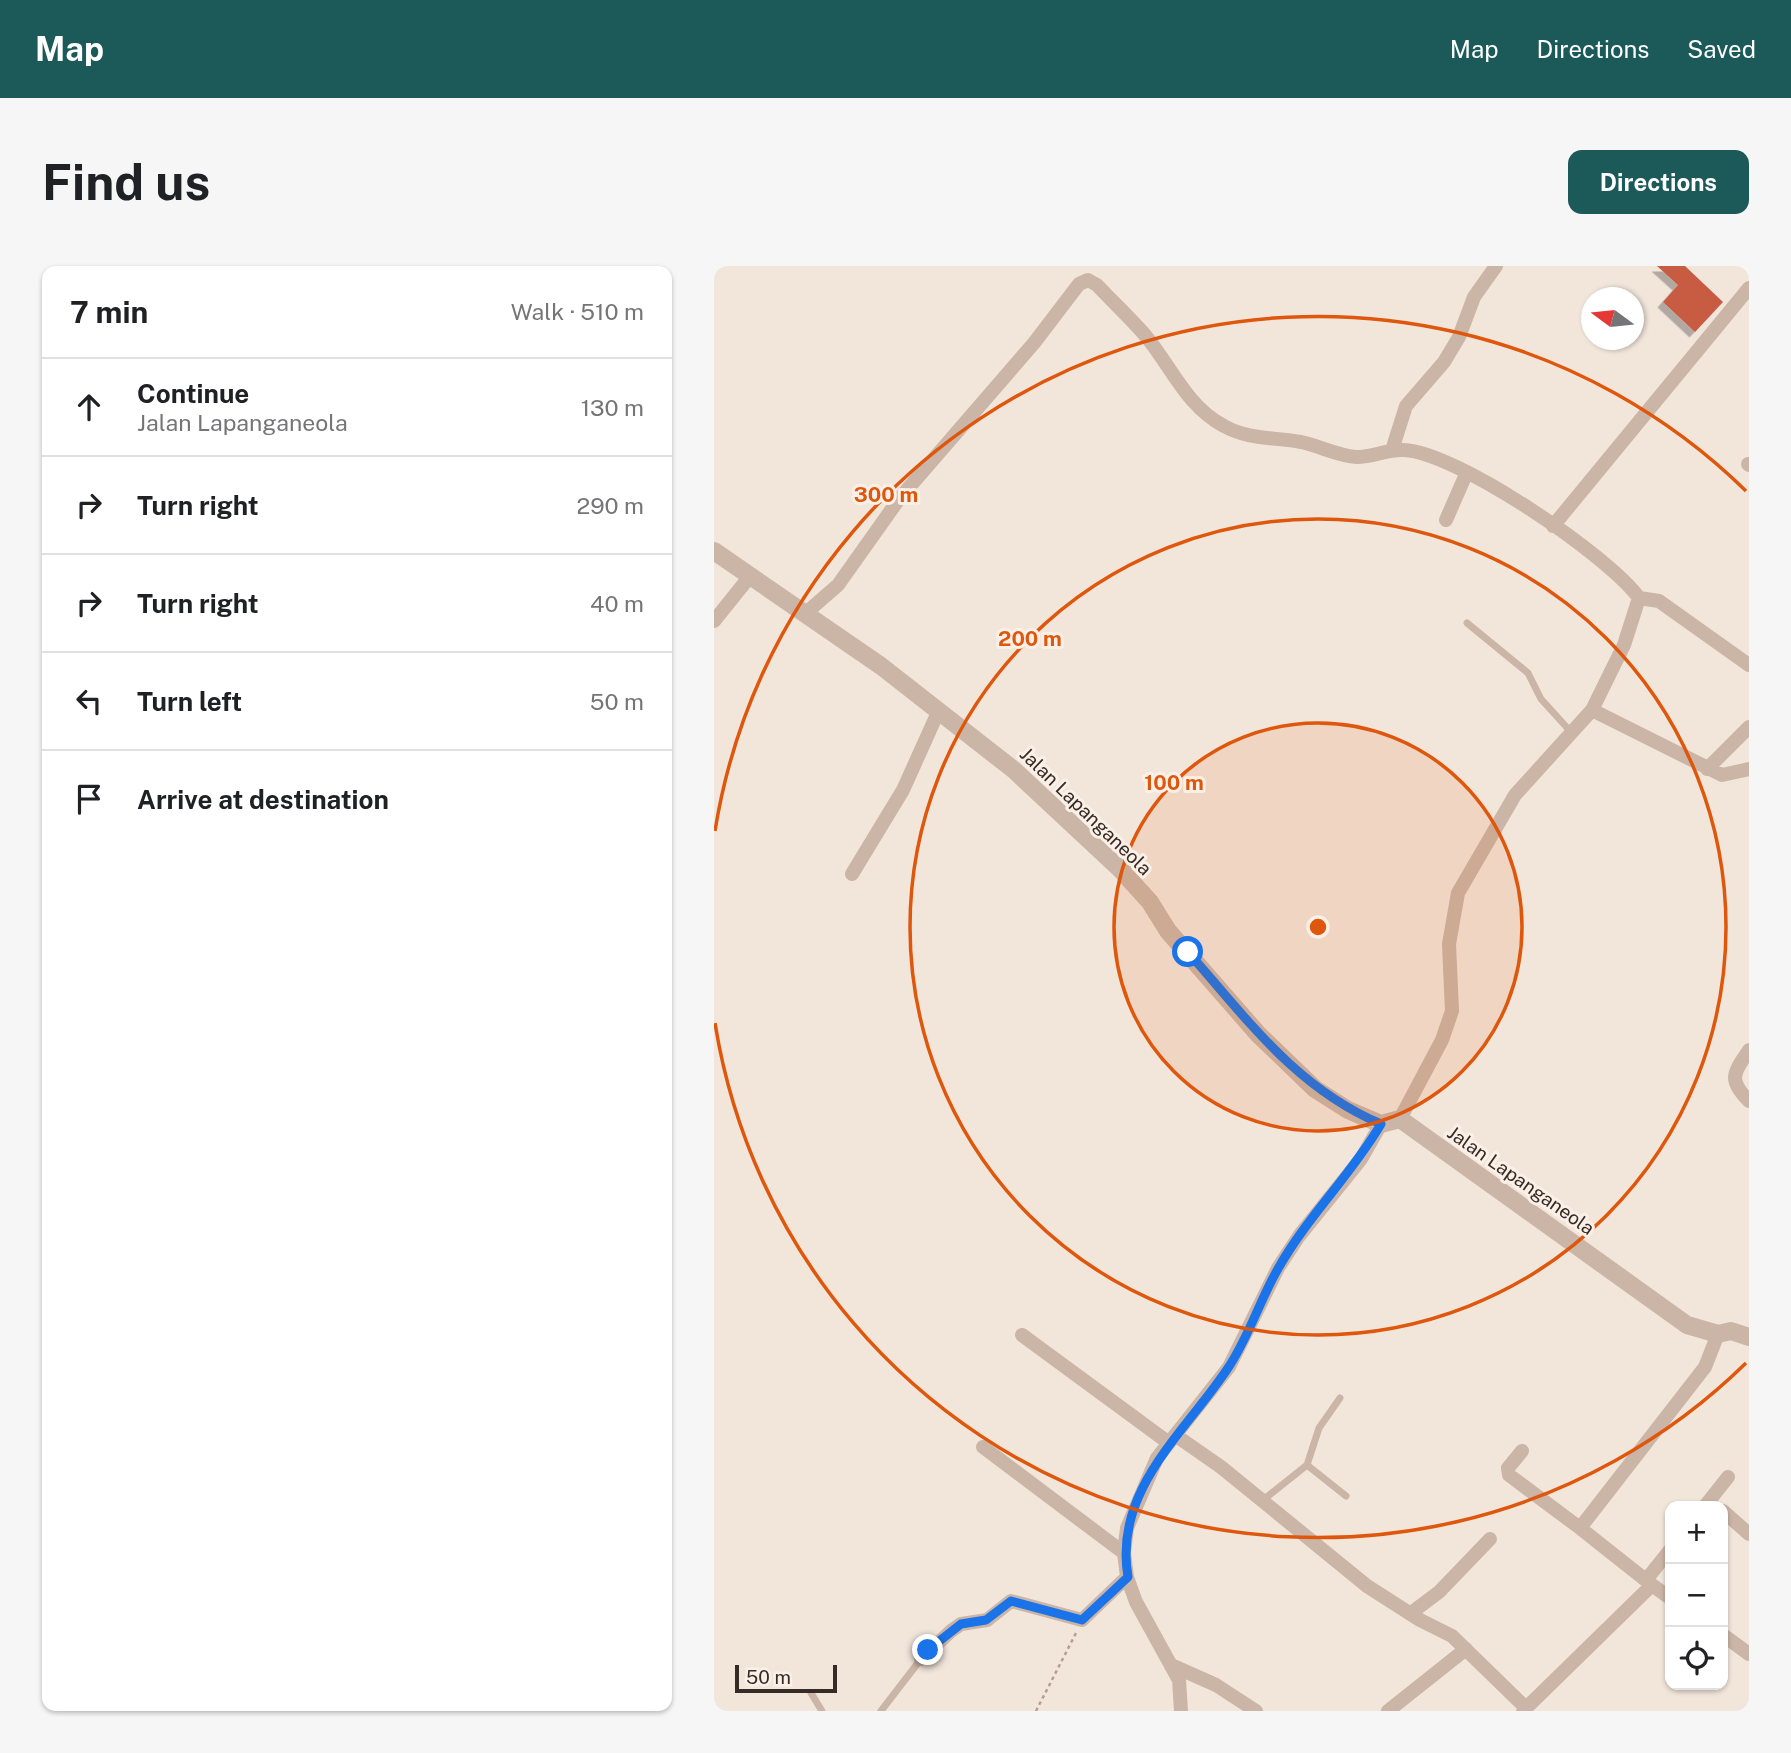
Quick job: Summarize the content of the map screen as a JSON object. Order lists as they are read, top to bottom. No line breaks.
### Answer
{"streets":{"street":["Jalan Lapanganeola"]},"scale_bar":"50 m","north":"left","page":{"header":"Map","nav":["Map","Directions","Saved"],"buttons":"Directions","title":"Find us","heading":["7 min","Walk · 510 m"],"list":[["Continue","Jalan Lapanganeola","130 m"],["Turn right","290 m"],["Turn right","40 m"],["Turn left","50 m"],"Arrive at destination"],"map_buttons":["+","−"],"scale":"50 m"},"rings":["300 m","200 m","100 m"]}
